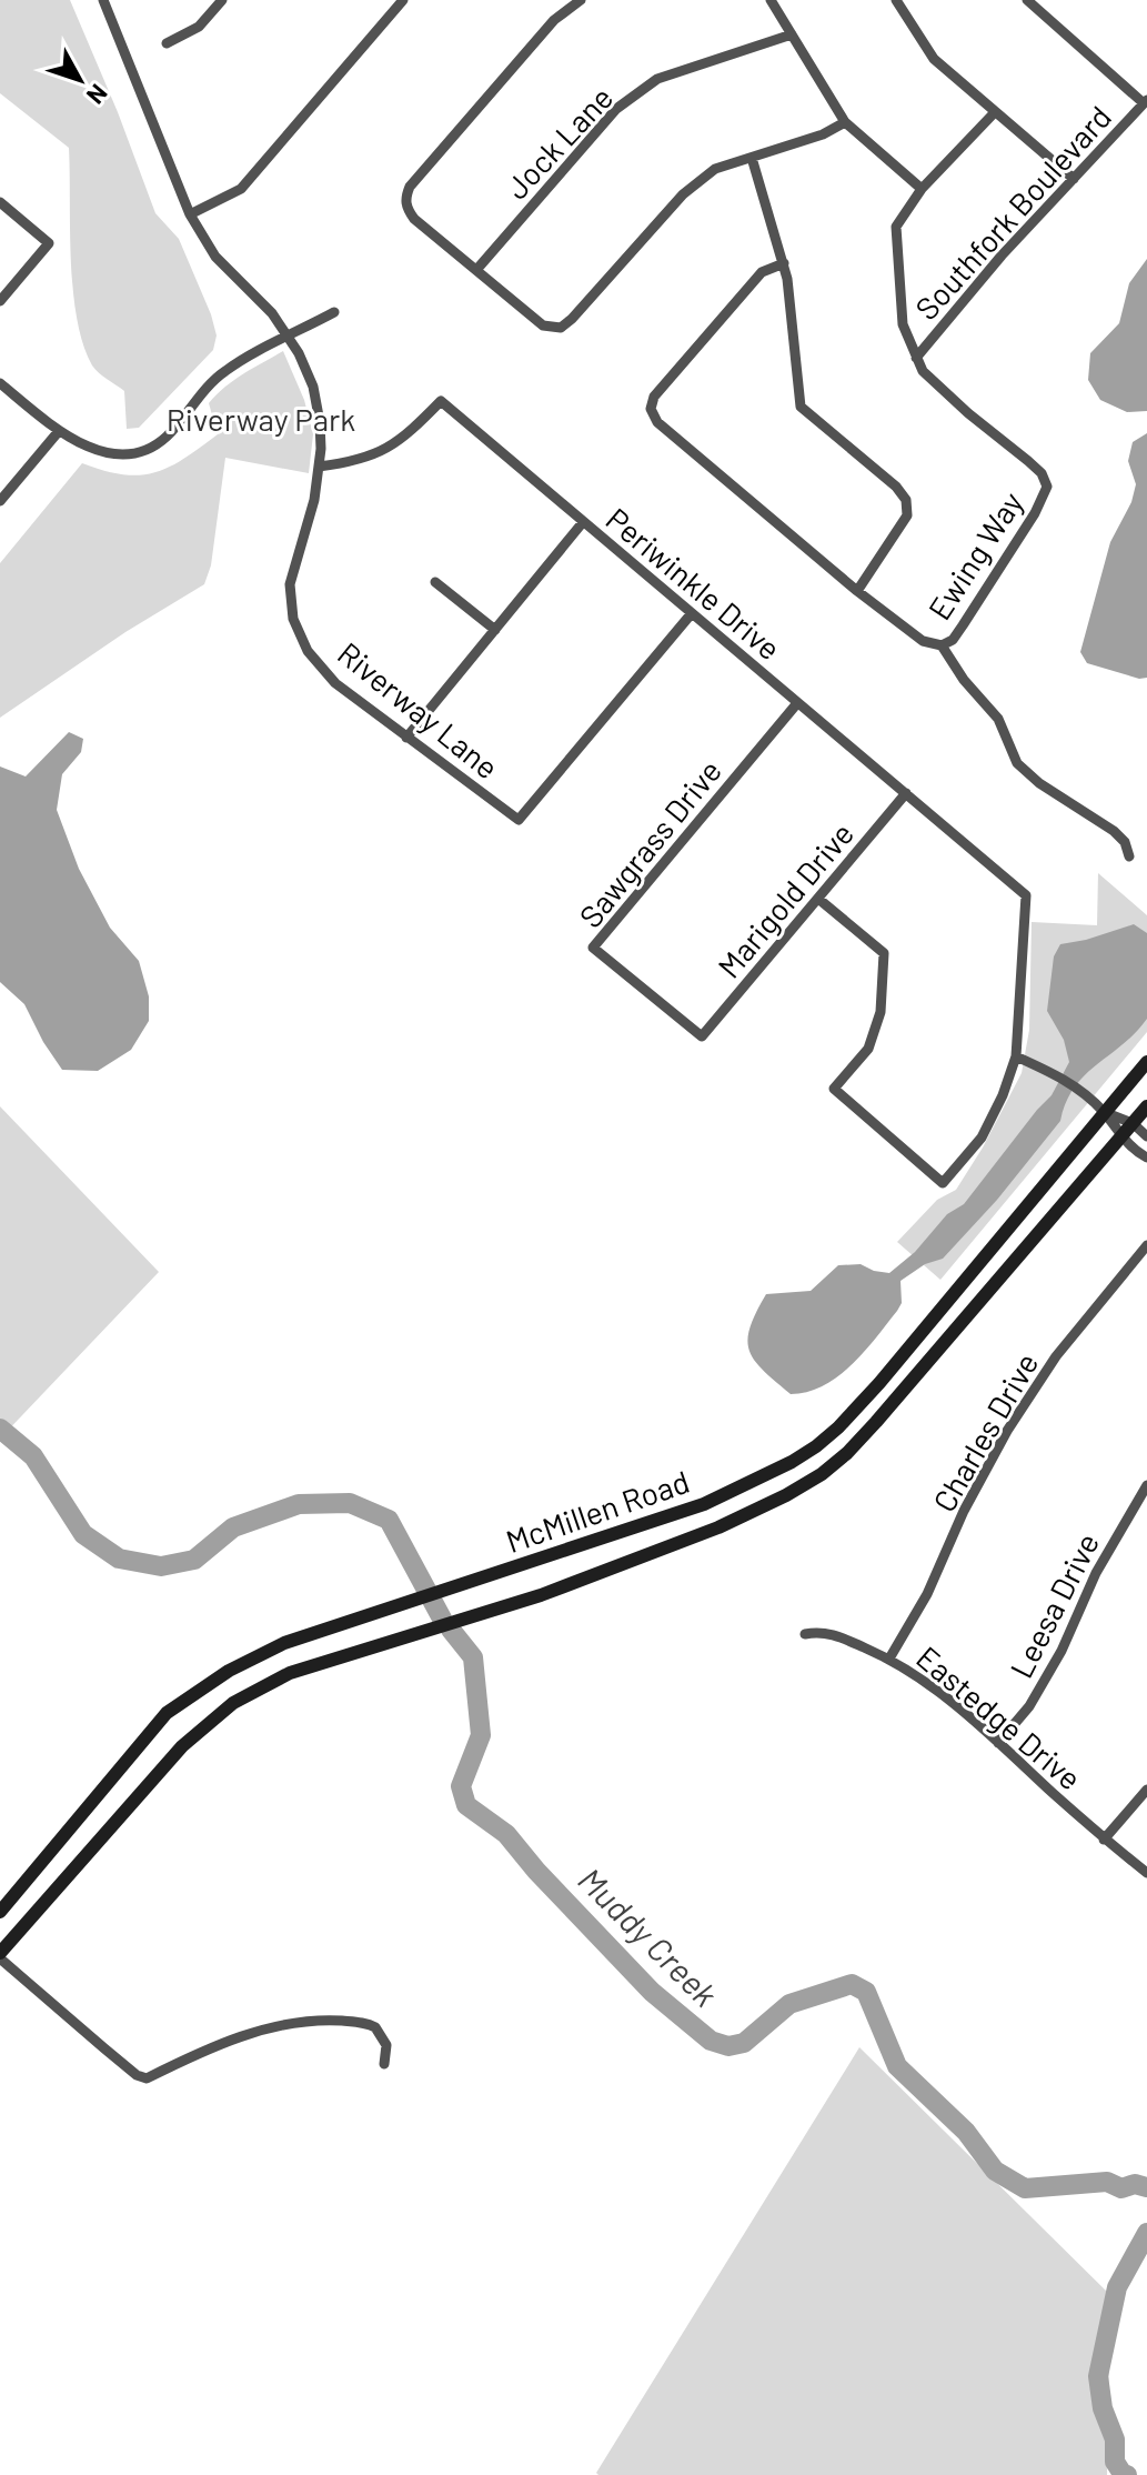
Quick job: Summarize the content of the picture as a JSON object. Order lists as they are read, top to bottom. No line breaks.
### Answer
{"streets":{"main road":["McMillen Road"],"street":["Jock Lane","Southfork Boulevard","Ewing Way","Periwinkle Drive","Riverway Lane","Sawgrass Drive","Marigold Drive","Charles Drive","Leesa Drive","Eastedge Drive"]},"crossings":[["Southfork Boulevard","Ewing Way"],["Periwinkle Drive","Riverway Lane"],["Periwinkle Drive","Sawgrass Drive"],["Periwinkle Drive","Marigold Drive"],["Sawgrass Drive","Marigold Drive"],["Charles Drive","Eastedge Drive"],["Leesa Drive","Eastedge Drive"]],"water":["Muddy Creek"],"parks":["Riverway Park"],"north":"bottom right"}
